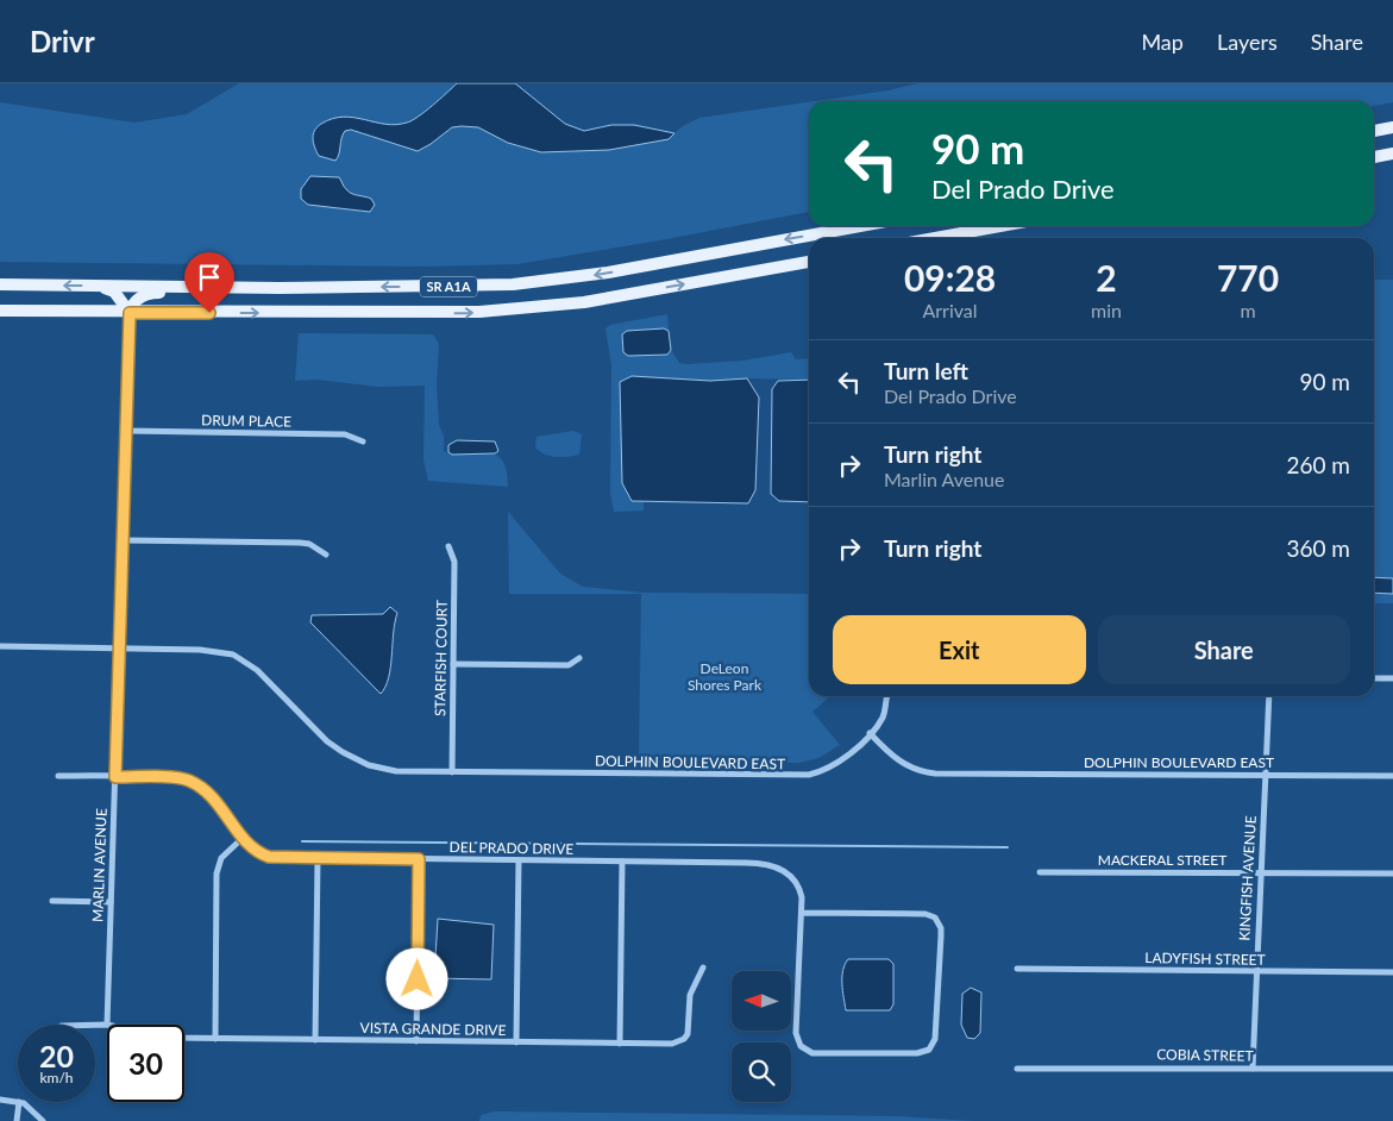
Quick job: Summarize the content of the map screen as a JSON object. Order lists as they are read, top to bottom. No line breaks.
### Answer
{"streets":{"main road":["SR A1A"],"street":["DRUM PLACE","STARFISH COURT","DOLPHIN BOULEVARD EAST","DEL PRADO DRIVE","MACKERAL STREET","MARLIN AVENUE","KINGFISH AVENUE","LADYFISH STREET","VISTA GRANDE DRIVE","COBIA STREET"]},"crossings":[["SR A1A","MARLIN AVENUE"],["DRUM PLACE","MARLIN AVENUE"],["STARFISH COURT","DOLPHIN BOULEVARD EAST"],["DOLPHIN BOULEVARD EAST","MARLIN AVENUE"],["DOLPHIN BOULEVARD EAST","KINGFISH AVENUE"],["DEL PRADO DRIVE","MARLIN AVENUE"],["MACKERAL STREET","KINGFISH AVENUE"],["MARLIN AVENUE","VISTA GRANDE DRIVE"],["KINGFISH AVENUE","LADYFISH STREET"],["KINGFISH AVENUE","COBIA STREET"]],"parks":["DeLeon Shores Park"],"north":"left","page":{"header":"Drivr","nav":["Map","Layers","Share"],"turn":["90 m","Del Prado Drive"],"eta":["09:28","Arrival","2","min","770","m"],"list":[{"name":"Turn left","note":"Del Prado Drive","value":"90 m"},{"name":"Turn right","note":"Marlin Avenue","value":"260 m"},{"name":"Turn right","value":"360 m"}],"buttons":["Exit","Share"],"speed":"20 km/h","limit":"30"}}
